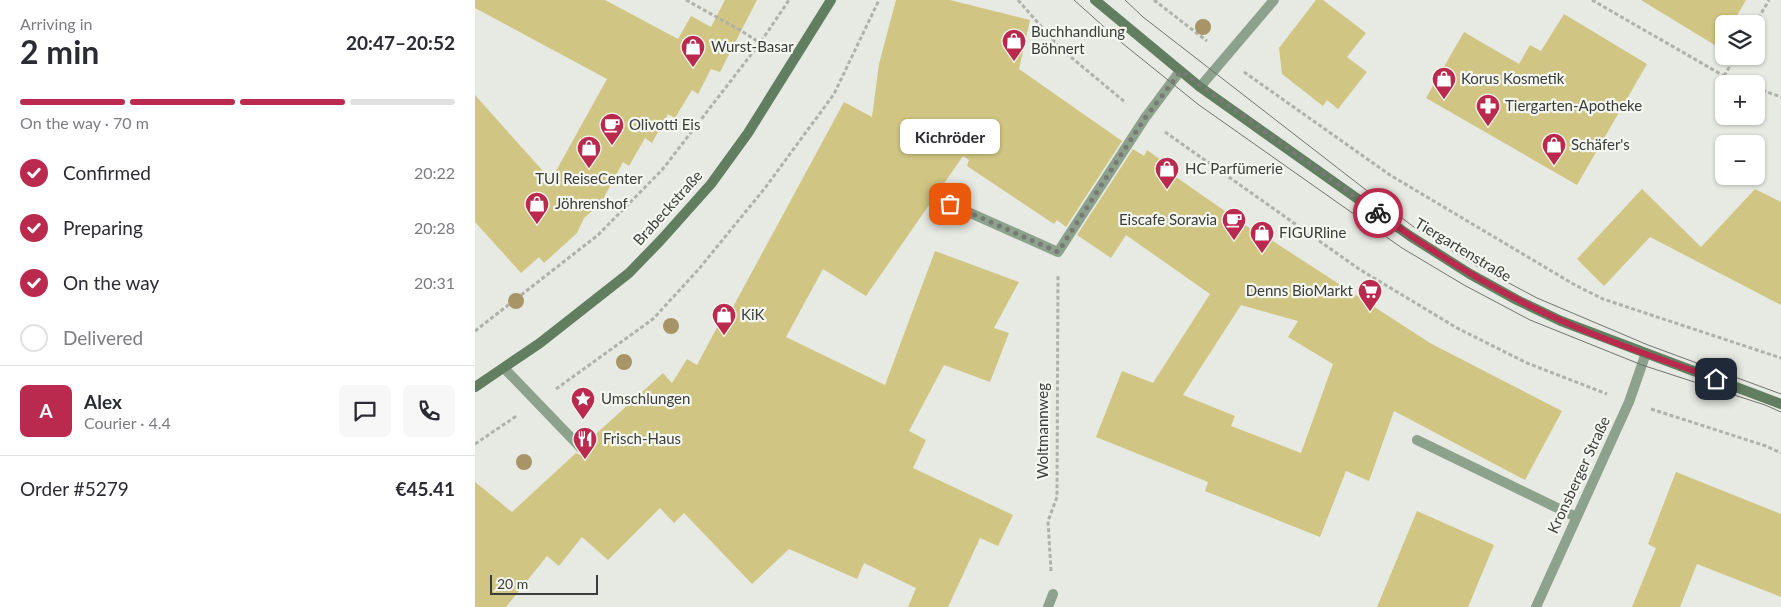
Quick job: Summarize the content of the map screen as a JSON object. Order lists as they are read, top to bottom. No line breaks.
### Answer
{"streets":{"main road":["Brabeckstraße","Tiergartenstraße"],"street":["Kronsberger Straße"],"path":["Woltmannweg"]},"crossings":[["Tiergartenstraße","Kronsberger Straße"]],"places":{"shop":["Buchhandlung Böhnert","Wurst-Basar","Korus Kosmetik","Schäfer's","TUI ReiseCenter","HC Parfümerie","Jöhrenshof","FIGURline","KiK"],"pharmacy":["Tiergarten-Apotheke"],"cafe":["Olivotti Eis","Eiscafe Soravia"],"other":["Kichröder"],"supermarket":["Denns BioMarkt"],"place":["Umschlungen"],"restaurant":["Frisch-Haus"]},"scale_bar":"20 m","page":{"heading":["2 min","Arriving in","20:47–20:52"],"panel":["Alex","Courier · 4.4","Order #5279","€45.41"],"map_buttons":["+","−"],"bar":"On the way · 70 m","bubble":"Kichröder","list":[["Confirmed","20:22"],["Preparing","20:28"],["On the way","20:31"],"Delivered"],"round":"A","scale":"20 m"}}
